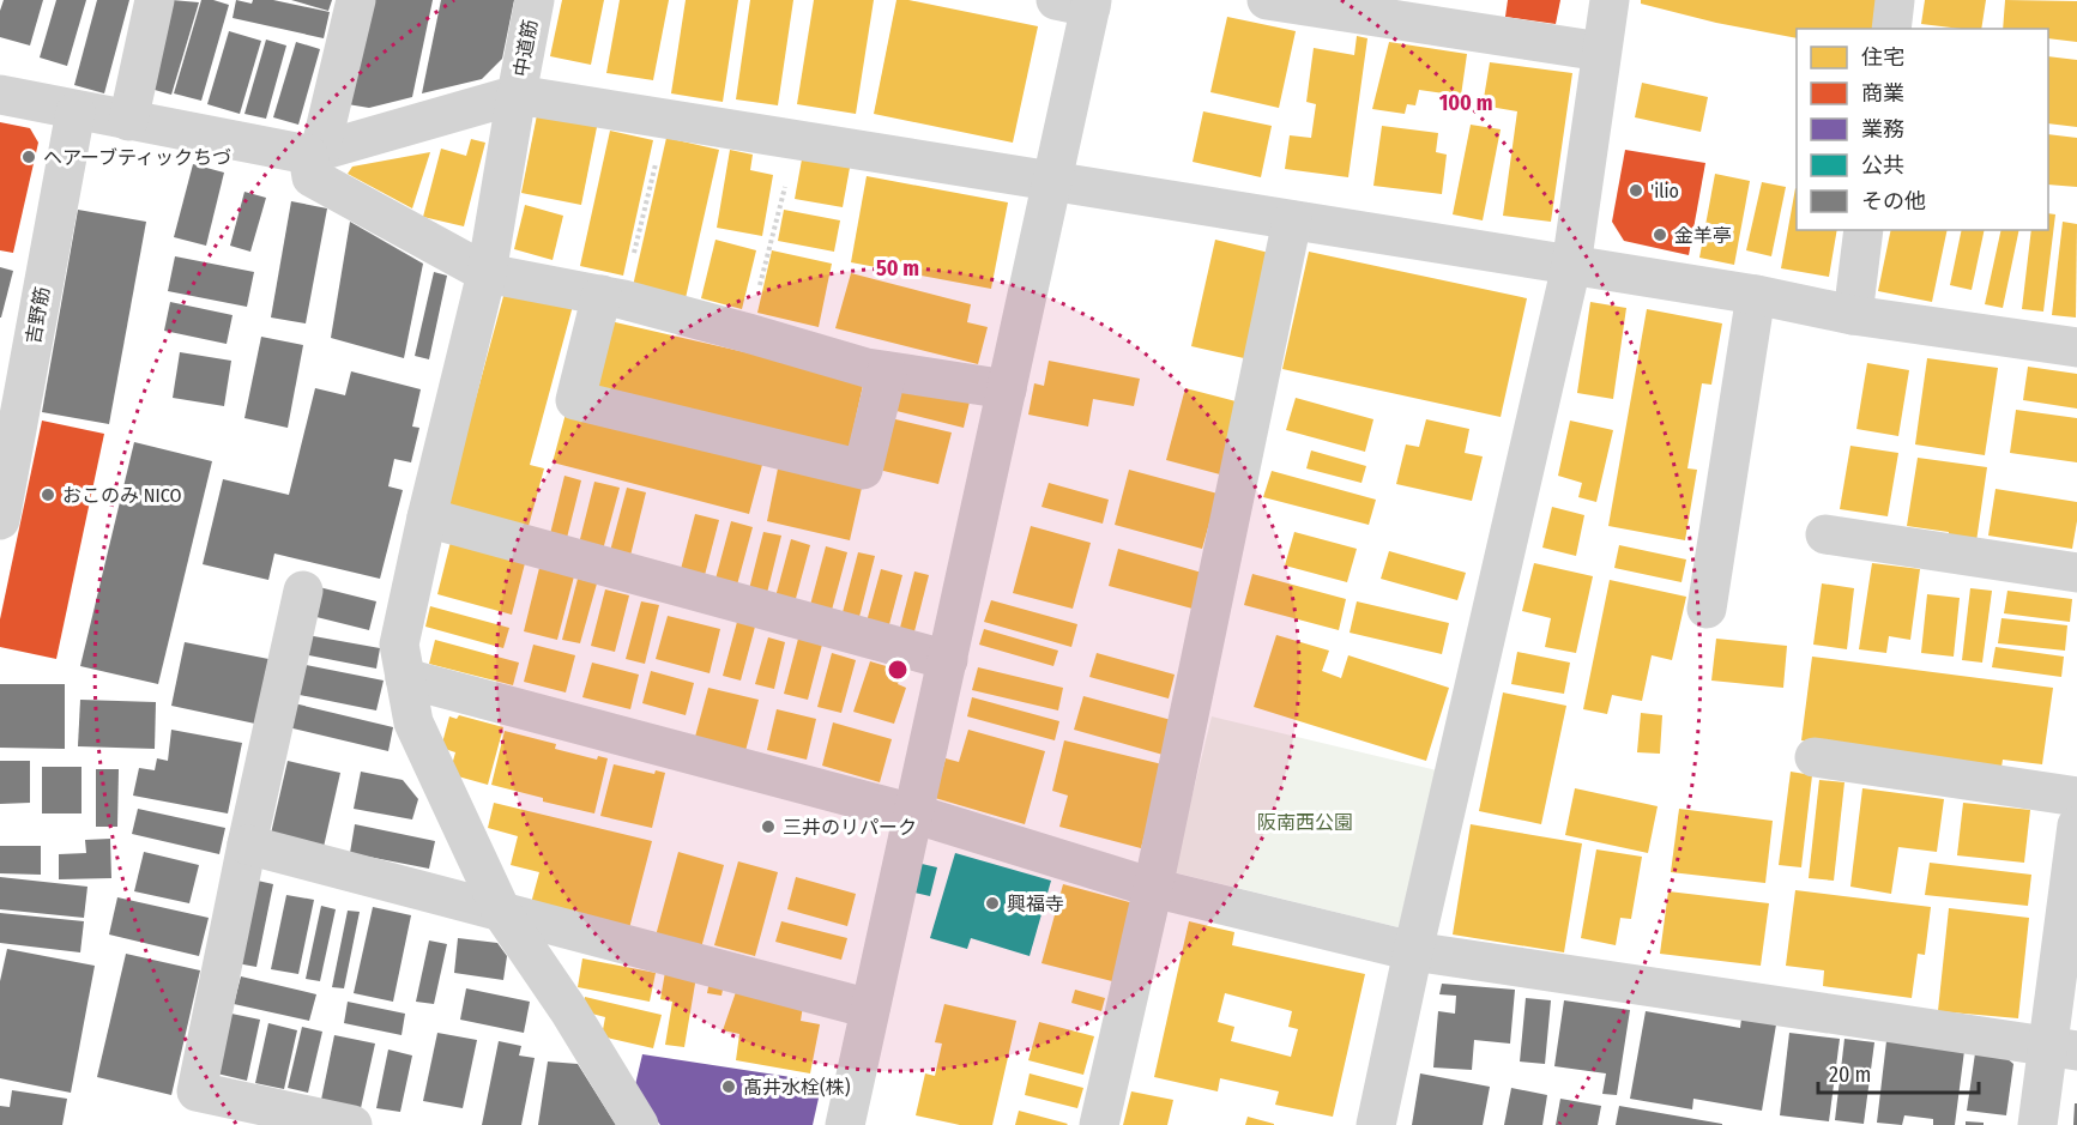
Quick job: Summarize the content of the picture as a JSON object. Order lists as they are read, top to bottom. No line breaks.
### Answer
{"streets":{"street":["中道筋","吉野筋"]},"parks":["阪南西公園"],"places":["ヘアーブティックちづ","'ilio","金羊亭","おこのみ NICO","三井のリパーク","興福寺","髙井水栓(株)"],"legend":["住宅","商業","業務","公共","その他"],"scale_bar":"20 m","rings":["100 m","50 m"]}
